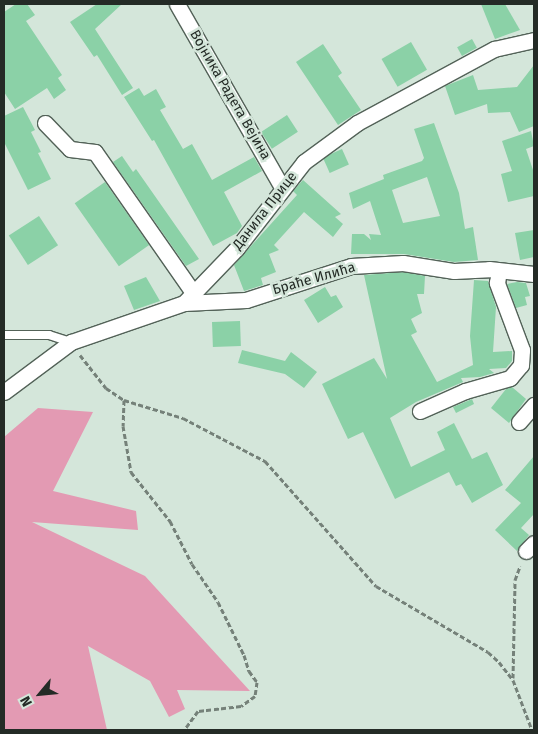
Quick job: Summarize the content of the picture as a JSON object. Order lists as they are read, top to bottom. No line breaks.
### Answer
{"streets":{"street":["Војника Радета Вејина","Данила Прице","Браће Илића"]},"crossings":[["Војника Радета Вејина","Данила Прице"],["Данила Прице","Браће Илића"]],"north":"bottom left"}
